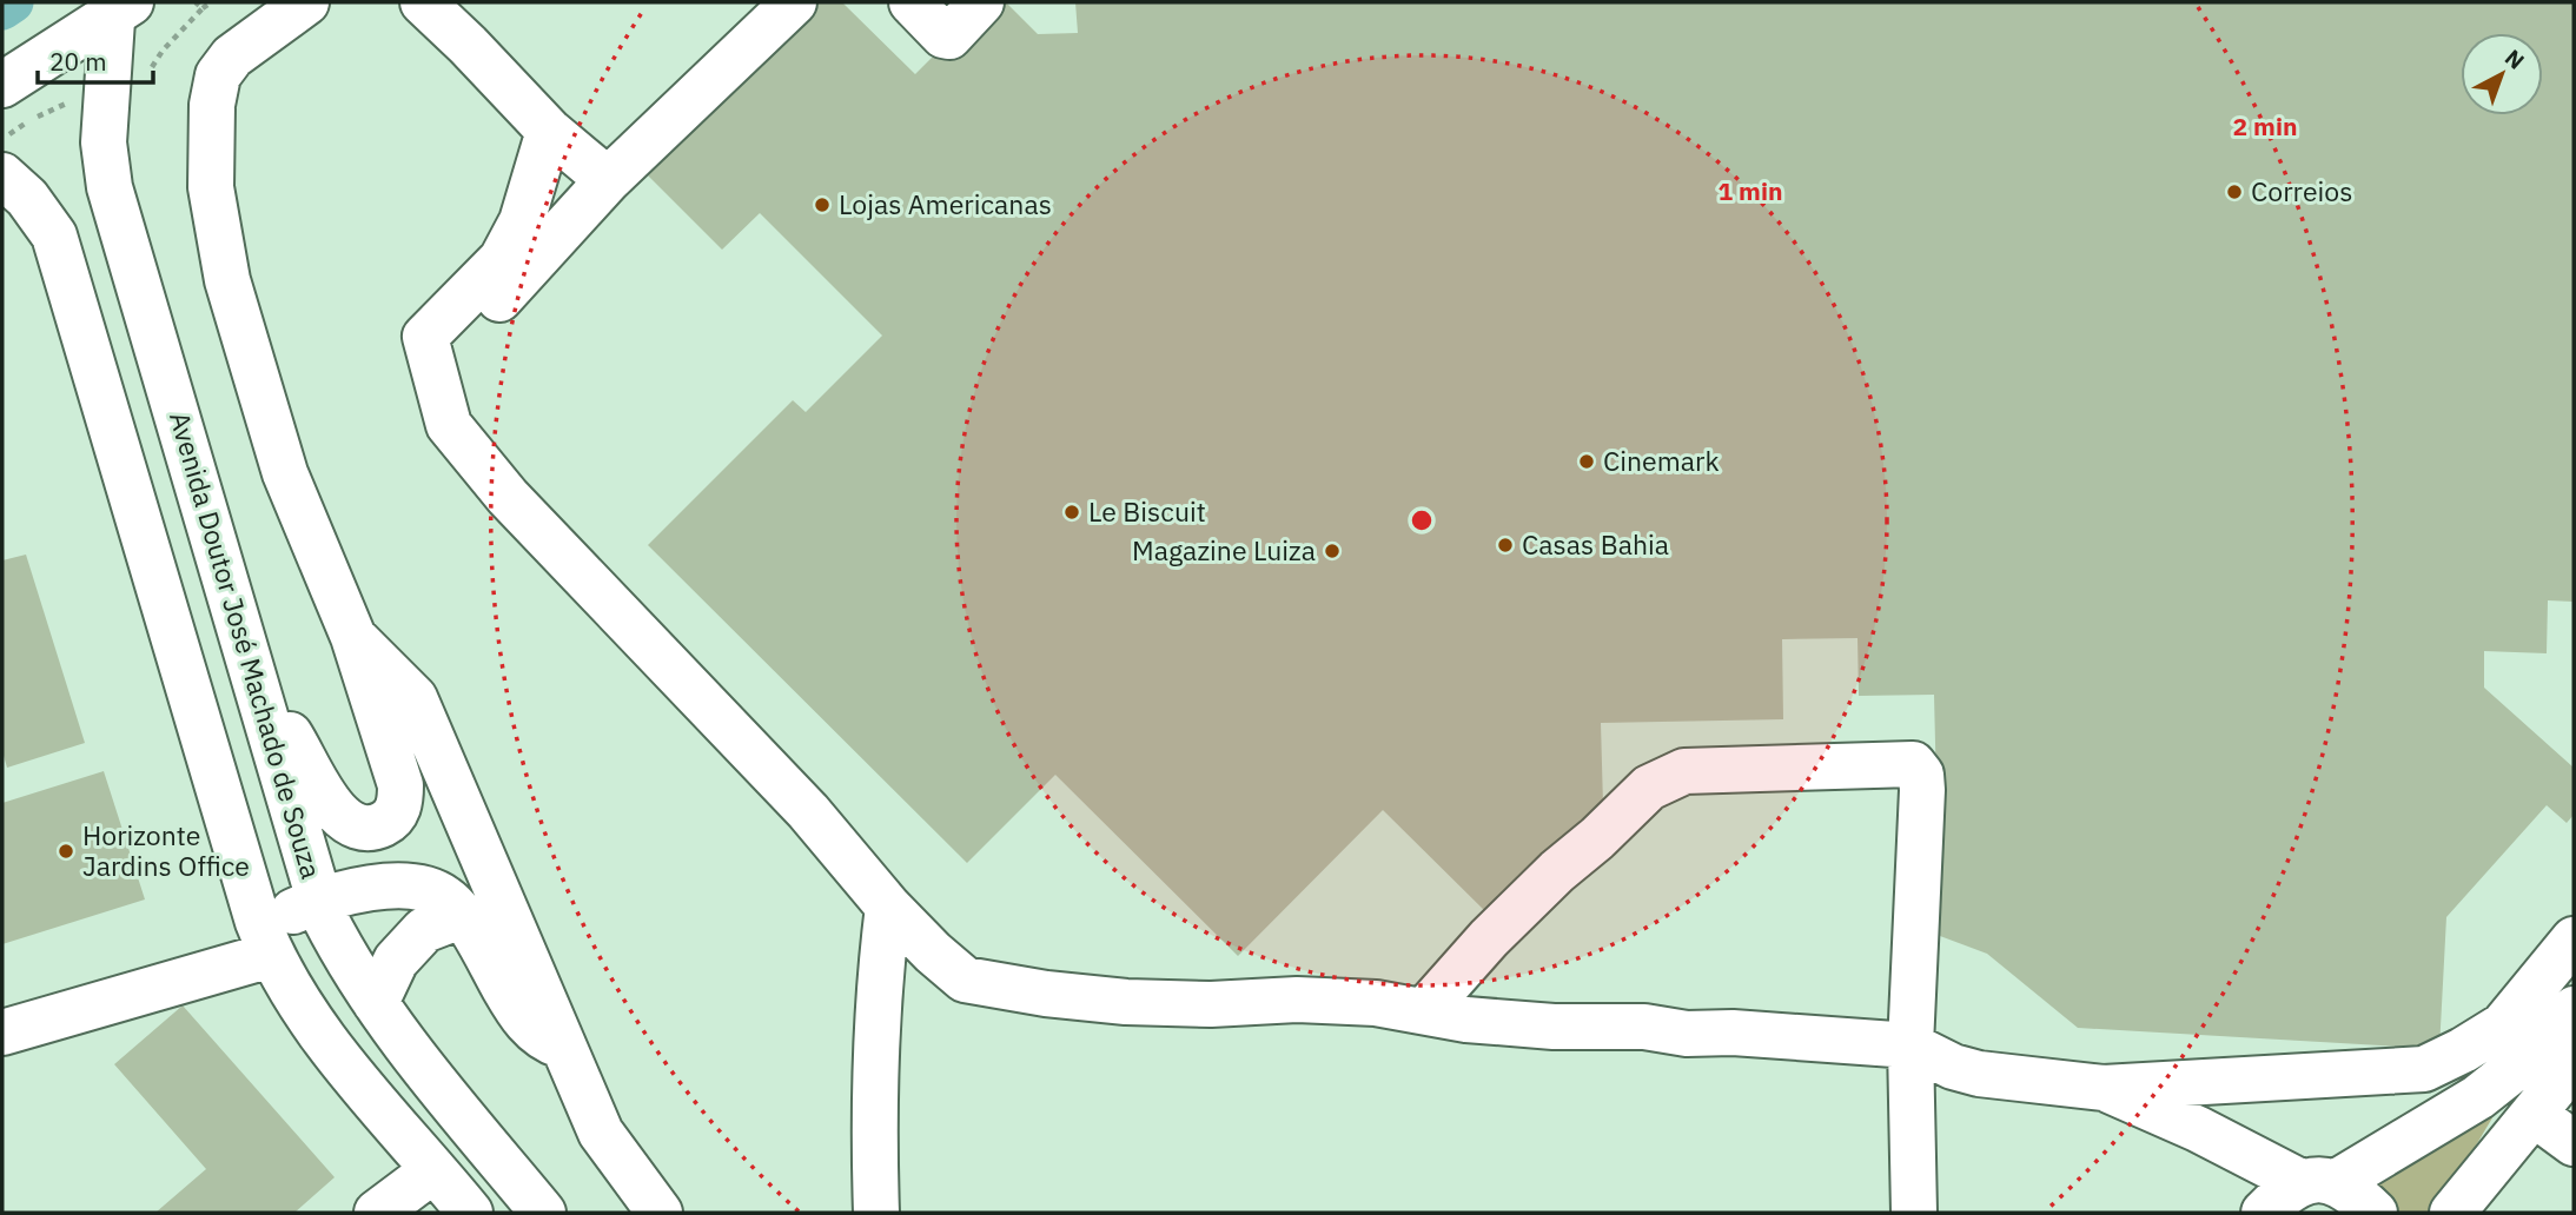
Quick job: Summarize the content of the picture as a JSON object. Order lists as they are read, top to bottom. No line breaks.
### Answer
{"streets":{"street":["Avenida Doutor José Machado de Souza"]},"places":["Correios","Lojas Americanas","Cinemark","Le Biscuit","Casas Bahia","Magazine Luiza","Horizonte Jardins Office"],"scale_bar":"20 m","north":"top right","rings":["2 min","1 min"]}
